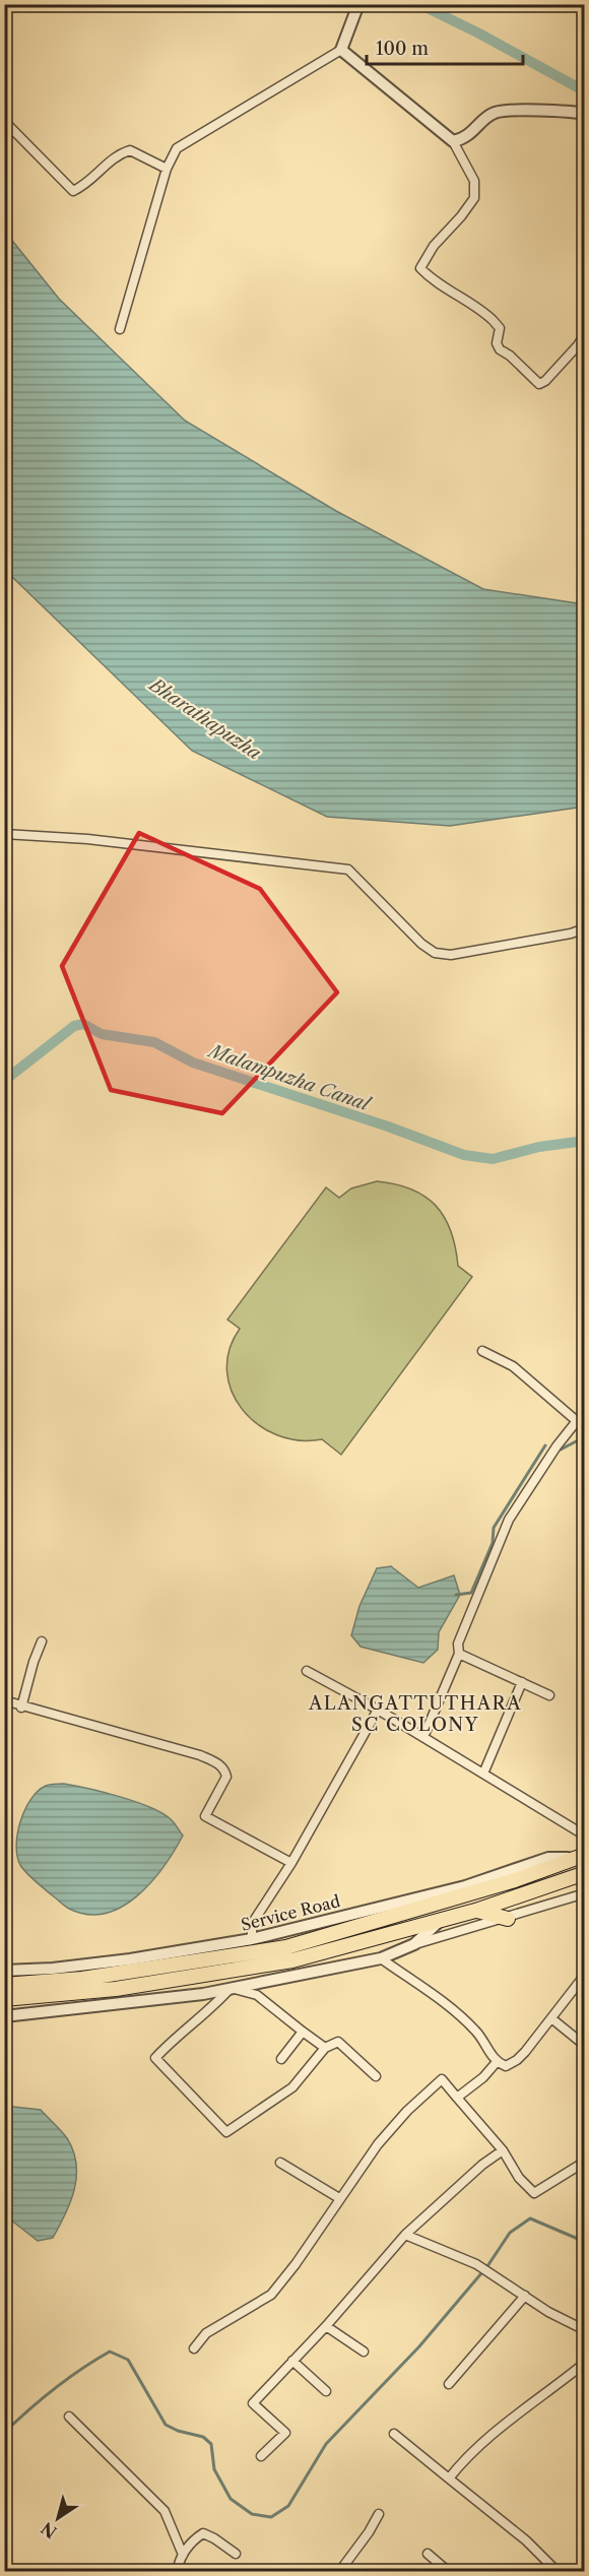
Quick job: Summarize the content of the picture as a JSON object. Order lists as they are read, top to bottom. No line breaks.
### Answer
{"streets":{"street":["Service Road"]},"districts":["ALANGATTUTHARA SC COLONY"],"water":["Bharathapuzha","Malampuzha Canal"],"scale_bar":"100 m","north":"bottom left"}
